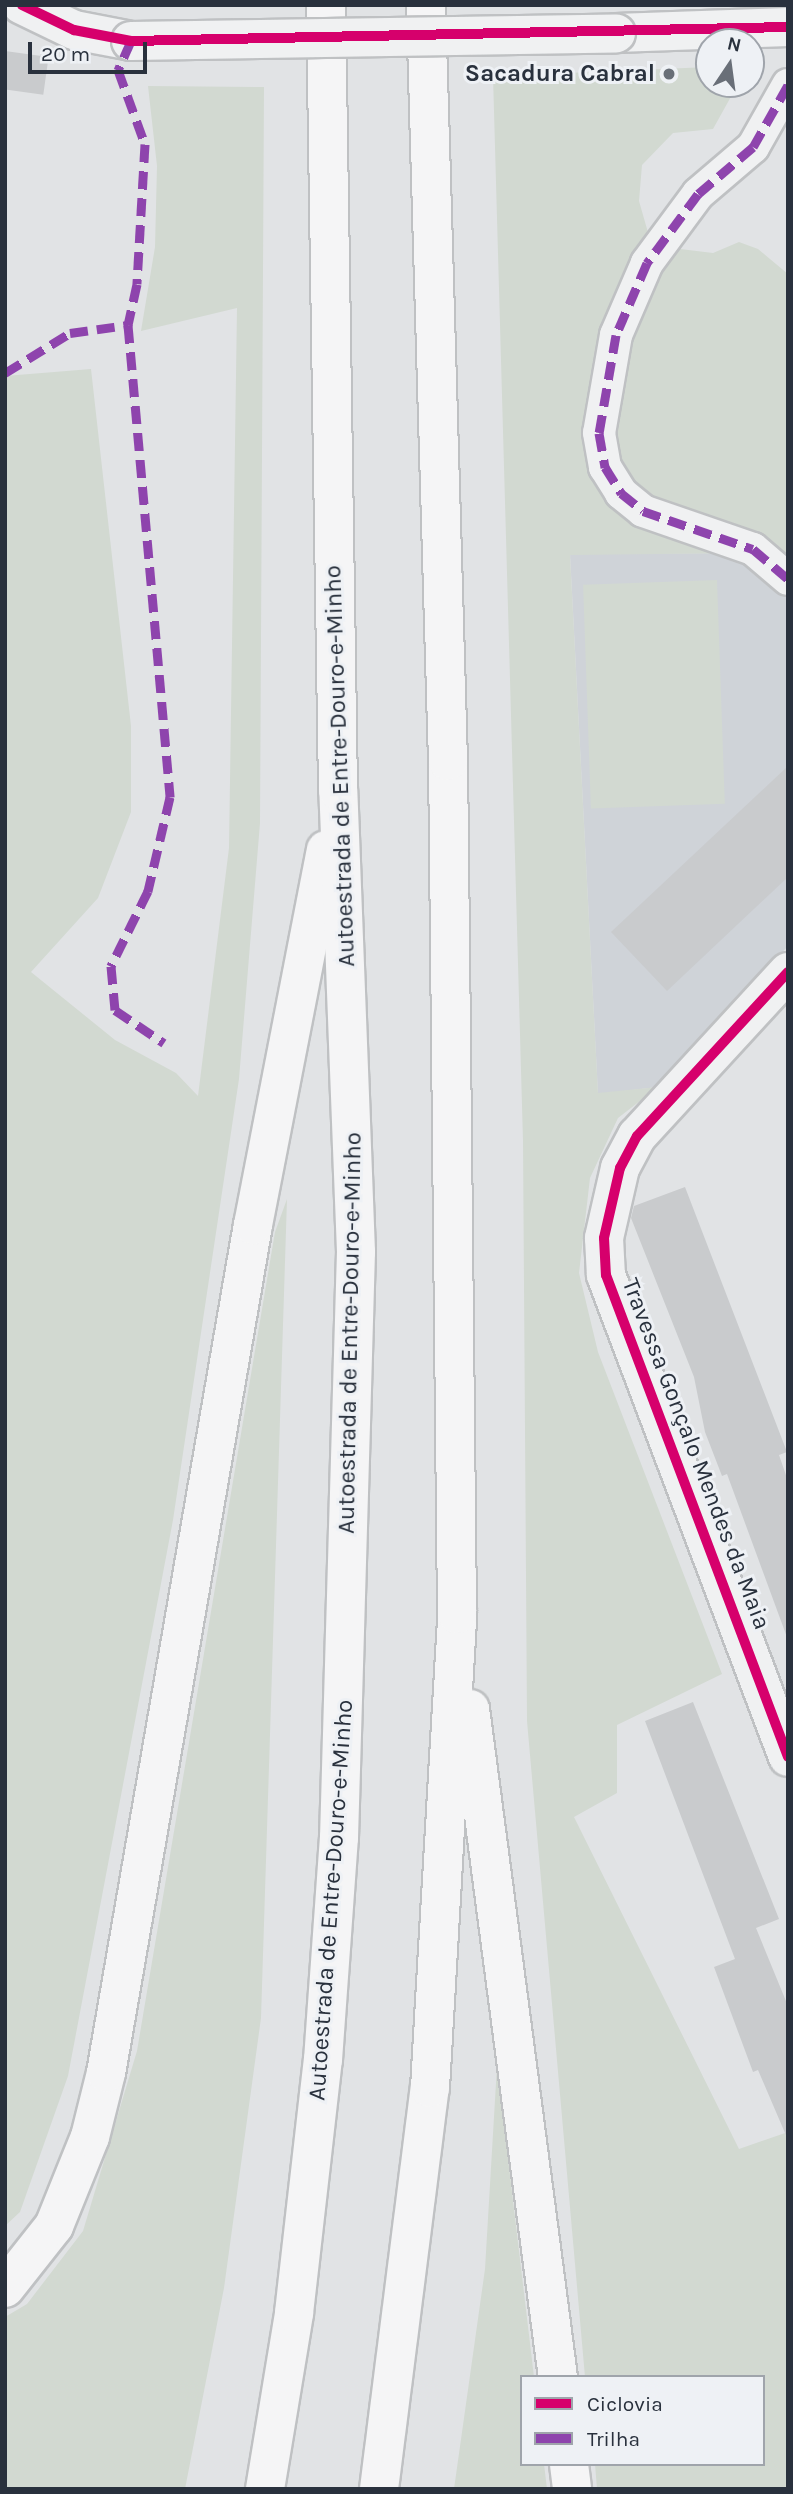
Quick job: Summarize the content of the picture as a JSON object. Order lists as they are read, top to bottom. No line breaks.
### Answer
{"streets":{"highway":["Autoestrada de Entre-Douro-e-Minho"],"street":["Travessa Gonçalo Mendes da Maia"]},"places":["Sacadura Cabral"],"legend":["Ciclovia","Trilha"],"scale_bar":"20 m","north":"top"}
